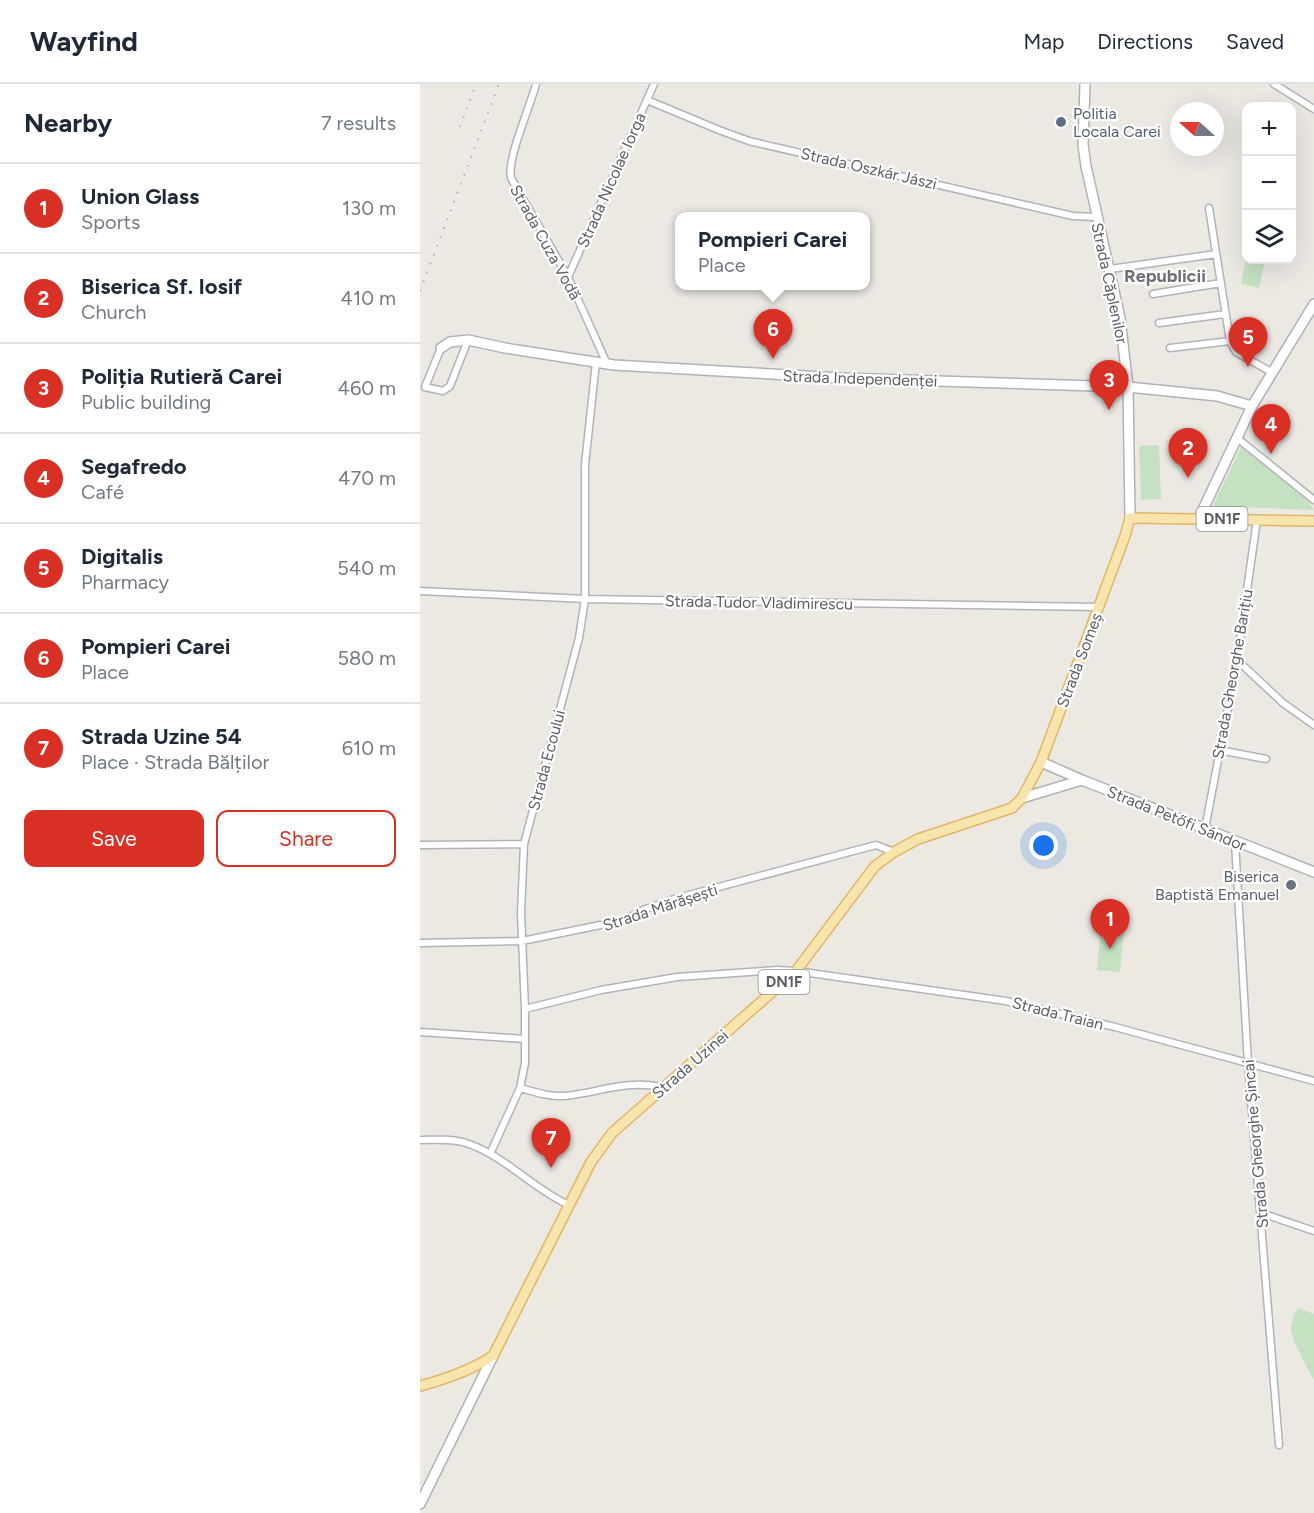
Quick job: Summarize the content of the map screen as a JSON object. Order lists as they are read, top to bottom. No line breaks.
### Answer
{"streets":{"main road":["DN1F","Strada Someș","Strada Uzinei"],"street":["Strada Oszkár Jászi","Strada Nicolae Iorga","Strada Cuza Vodă","Strada Căplenilor","Strada Independenței","Strada Tudor Vladimirescu","Strada Gheorghe Barițiu","Strada Ecoului","Strada Petőfi Sándor","Strada Mărășești","Strada Traian","Strada Gheorghe Șincai"]},"crossings":[["Strada Oszkár Jászi","Strada Nicolae Iorga"],["Strada Oszkár Jászi","Strada Căplenilor"],["Strada Nicolae Iorga","Strada Cuza Vodă"],["Strada Cuza Vodă","Strada Independenței"],["Strada Căplenilor","Strada Independenței"],["Strada Căplenilor","DN1F"],["Strada Căplenilor","Strada Someș"],["Strada Independenței","Strada Ecoului"],["DN1F","Strada Someș"],["DN1F","Strada Gheorghe Barițiu"],["Strada Tudor Vladimirescu","Strada Someș"],["Strada Tudor Vladimirescu","Strada Ecoului"],["Strada Someș","Strada Petőfi Sándor"],["Strada Someș","Strada Uzinei"],["Strada Gheorghe Barițiu","Strada Petőfi Sándor"],["Strada Ecoului","Strada Mărășești"],["Strada Ecoului","Strada Traian"],["Strada Petőfi Sándor","Strada Gheorghe Șincai"],["Strada Mărășești","Strada Uzinei"],["Strada Traian","Strada Uzinei"],["Strada Traian","Strada Gheorghe Șincai"]],"districts":["Republicii"],"places":["Politia Locala Carei","Biserica Baptistă Emanuel"],"north":"left","page":{"header":"Wayfind","nav":["Map","Directions","Saved"],"heading":["Nearby","7 results"],"map_buttons":["+","−"],"list":[{"mark":"1","name":"Union Glass","note":"Sports","value":"130 m"},{"mark":"2","name":"Biserica Sf. Iosif","note":"Church","value":"410 m"},{"mark":"3","name":"Poliția Rutieră Carei","note":"Public building","value":"460 m"},{"mark":"4","name":"Segafredo","note":"Café","value":"470 m"},{"mark":"5","name":"Digitalis","note":"Pharmacy","value":"540 m"},{"mark":"6","name":"Pompieri Carei","note":"Place","value":"580 m"},{"mark":"7","name":"Strada Uzine 54","note":"Place · Strada Bălților","value":"610 m"}],"popup":["Pompieri Carei","Place"],"pins":["6","5","3","4","2","1","7"],"buttons":["Save","Share"]}}
